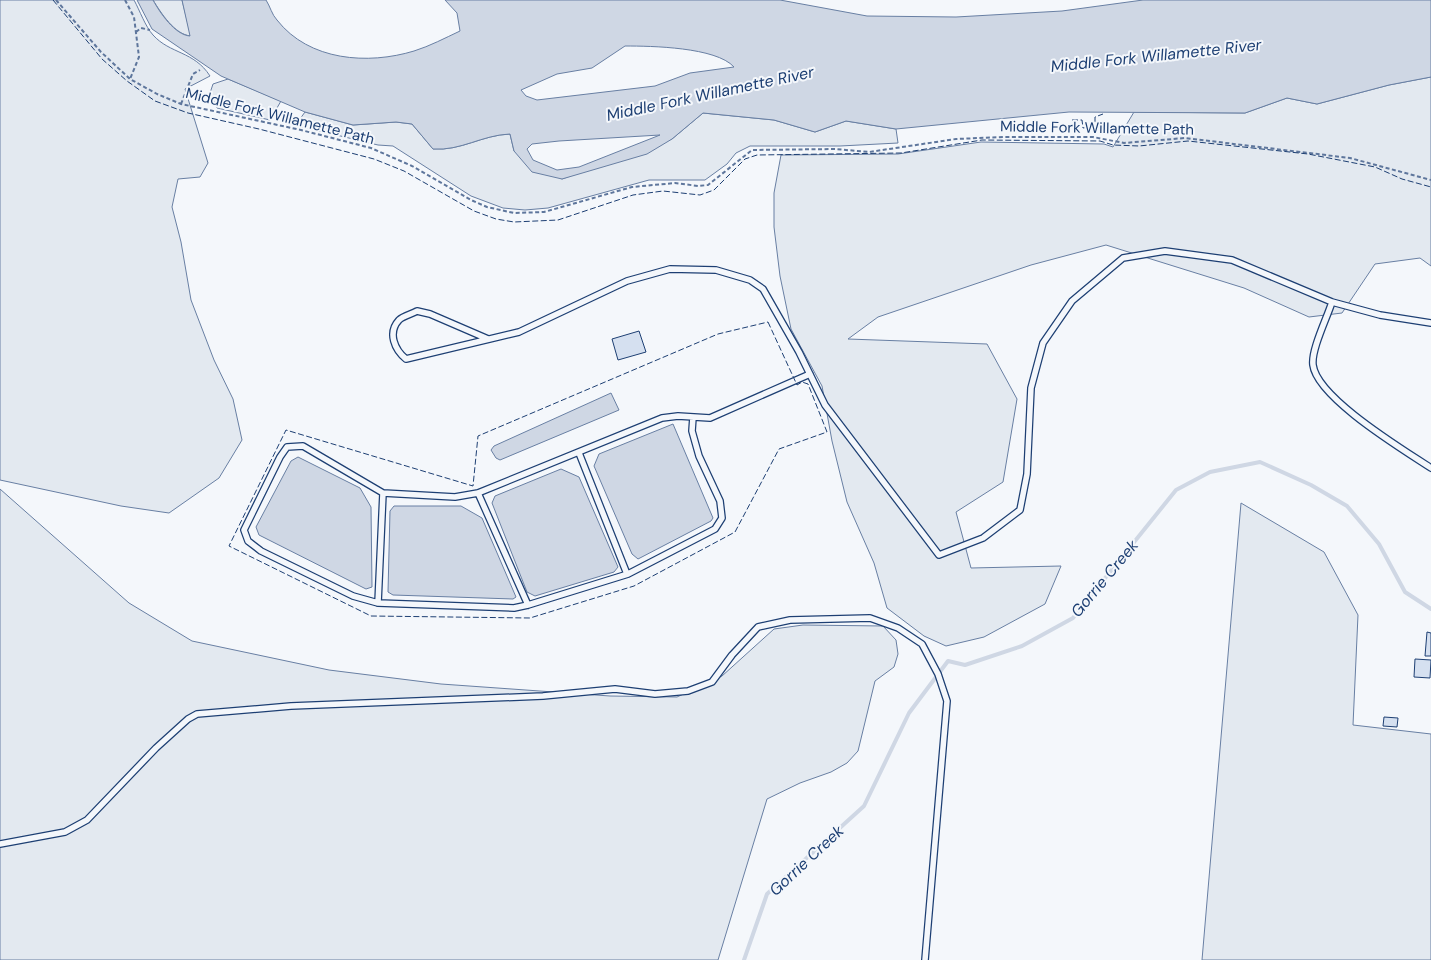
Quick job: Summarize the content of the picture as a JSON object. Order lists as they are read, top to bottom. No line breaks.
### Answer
{"streets":{"path":["Middle Fork Willamette Path"]},"water":["Middle Fork Willamette River","Gorrie Creek"]}
